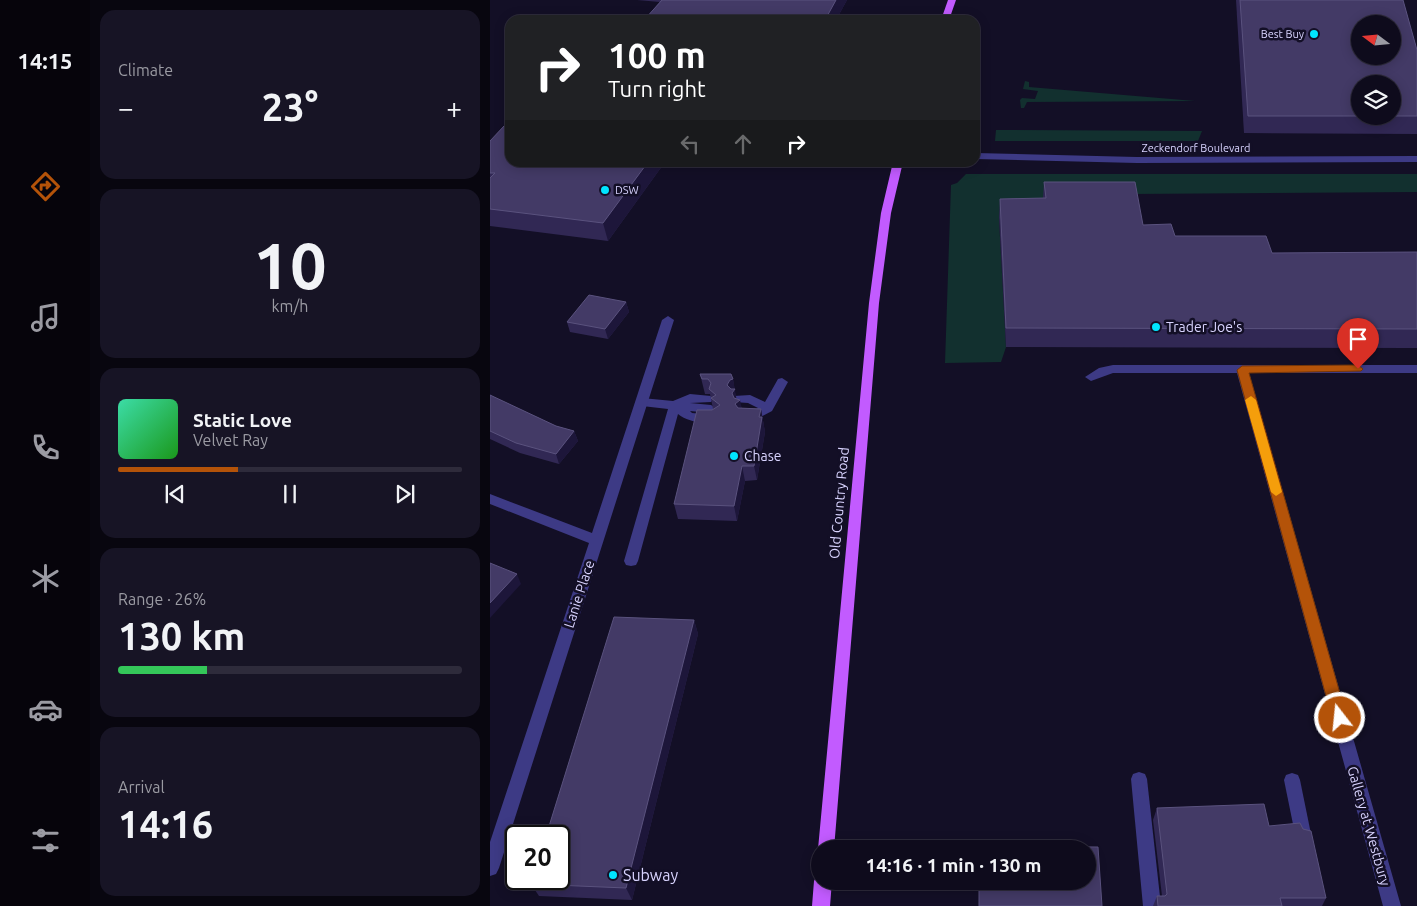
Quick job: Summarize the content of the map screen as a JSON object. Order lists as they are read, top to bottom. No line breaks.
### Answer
{"streets":{"main road":["Old Country Road"],"street":["Zeckendorf Boulevard","Lanie Place","Gallery at Westbury"]},"places":["Best Buy","DSW","Trader Joe's","Chase","Subway"],"north":"left","page":{"tabs":"14:15","tile":["Climate",["10","km/h"],["Range · 26%","130 km"],["Arrival","14:16"]],"turn":["100 m","Turn right"],"heat":["−","23°","+"],"song":["Static Love","Velvet Ray"],"limit":"20","trip":"14:16 · 1 min · 130 m"}}
